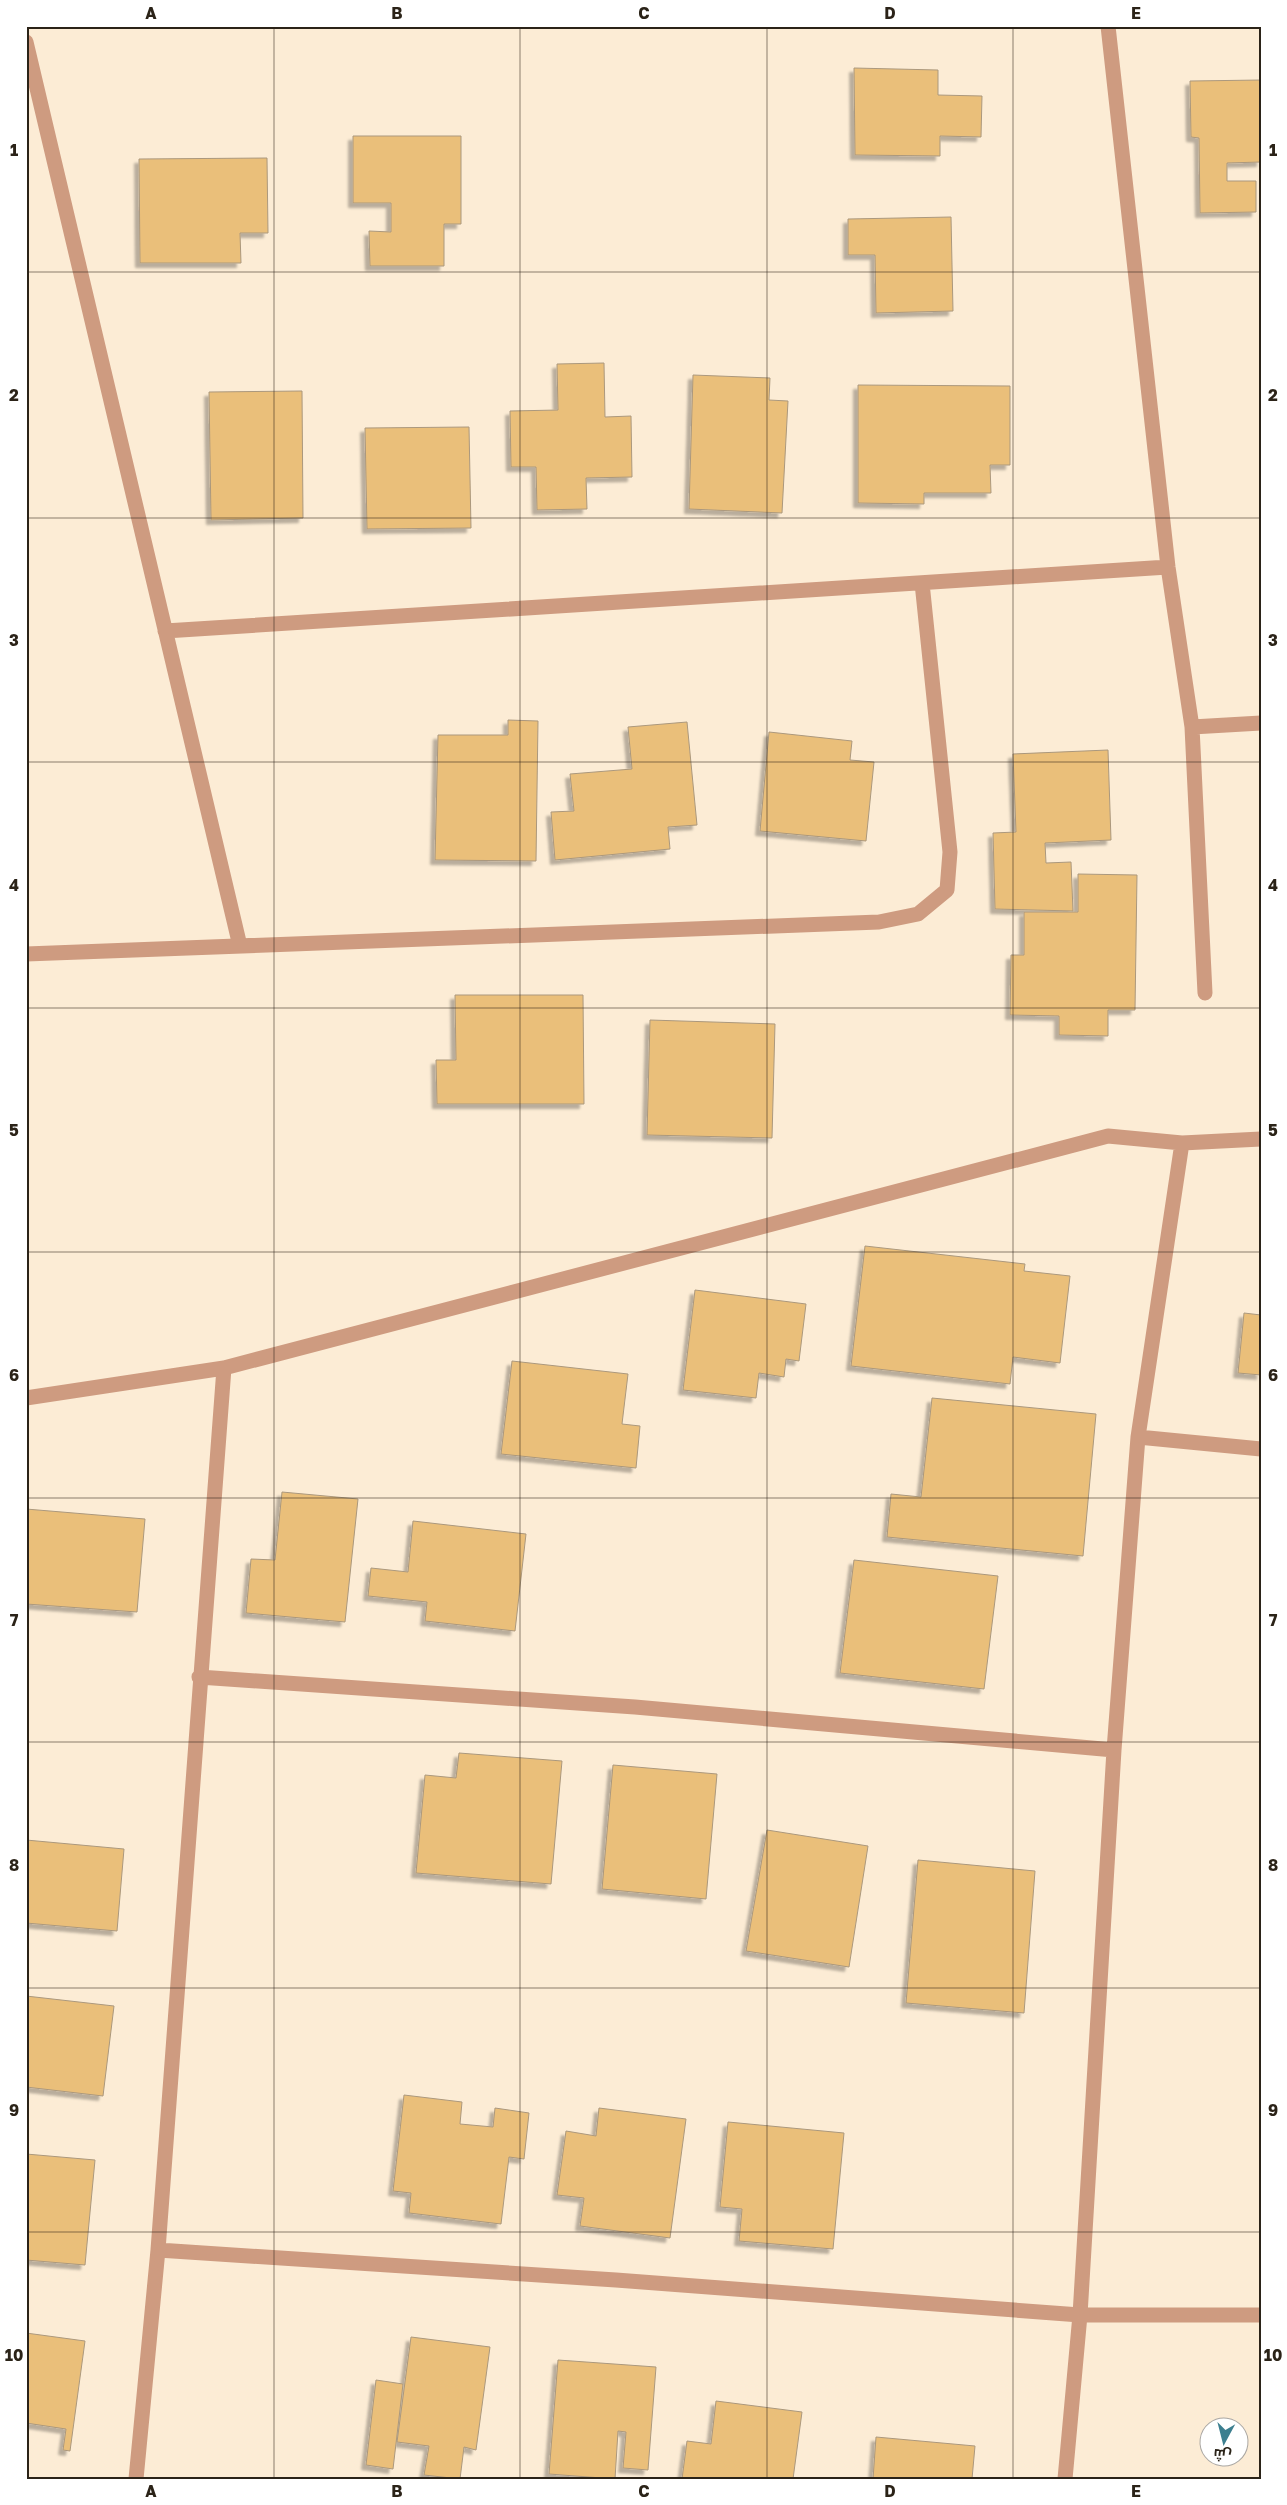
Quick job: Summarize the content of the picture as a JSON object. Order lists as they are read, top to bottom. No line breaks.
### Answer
{"north":"bottom","grid":{"columns":["A","B","C","D","E"],"rows":["1","2","3","4","5","6","7","8","9","10"]}}
